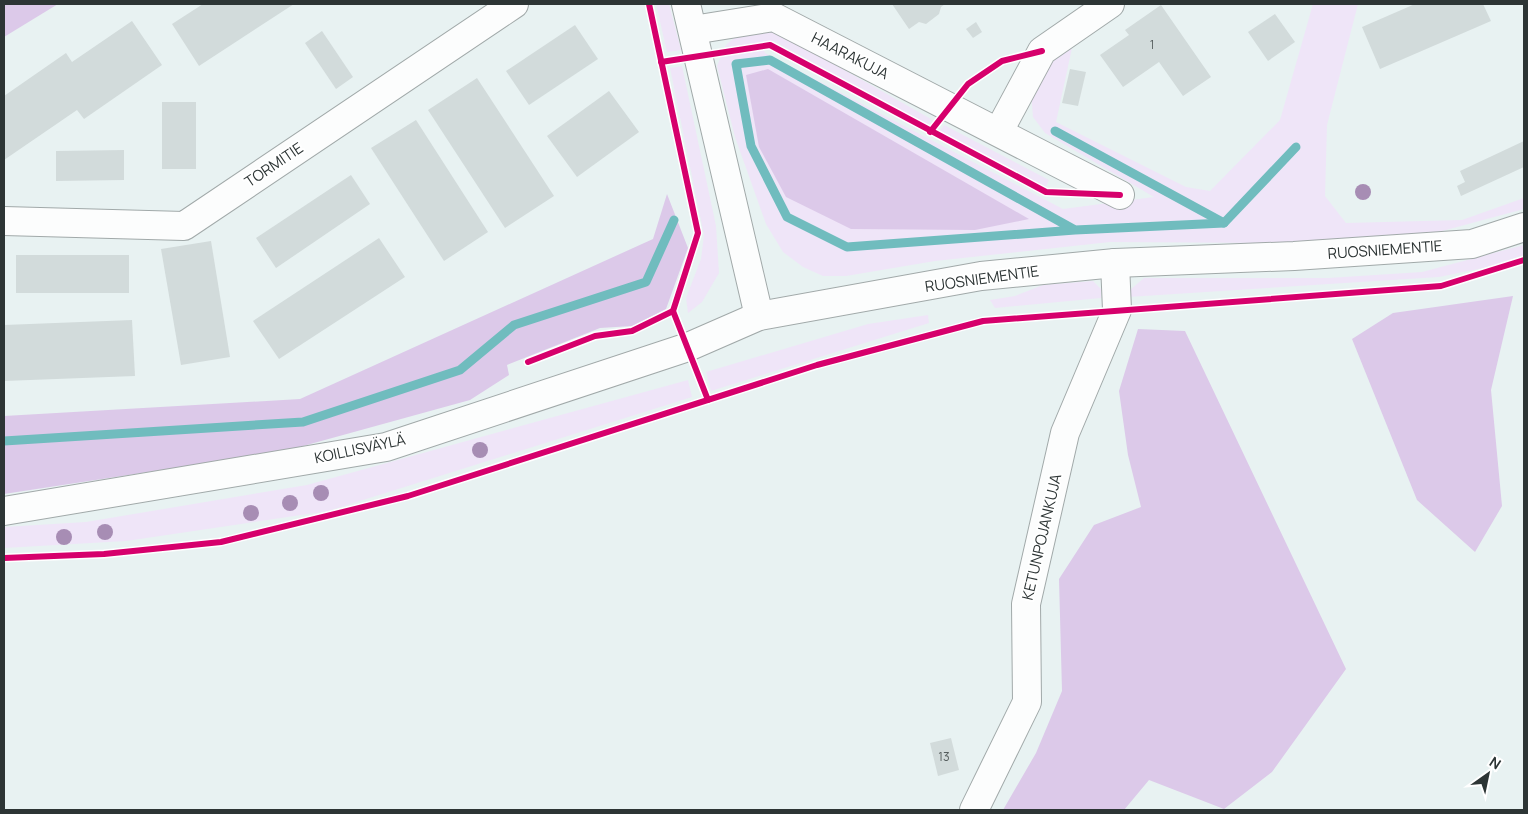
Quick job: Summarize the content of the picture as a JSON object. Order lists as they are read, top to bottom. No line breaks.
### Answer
{"streets":{"street":["HAARAKUJA","TORMITIE","RUOSNIEMENTIE","KOILLISVÄYLÄ","KETUNPOJANKUJA"]},"crossings":[["RUOSNIEMENTIE","KOILLISVÄYLÄ"],["RUOSNIEMENTIE","KETUNPOJANKUJA"]],"house_numbers":["1","13"],"north":"top right"}
